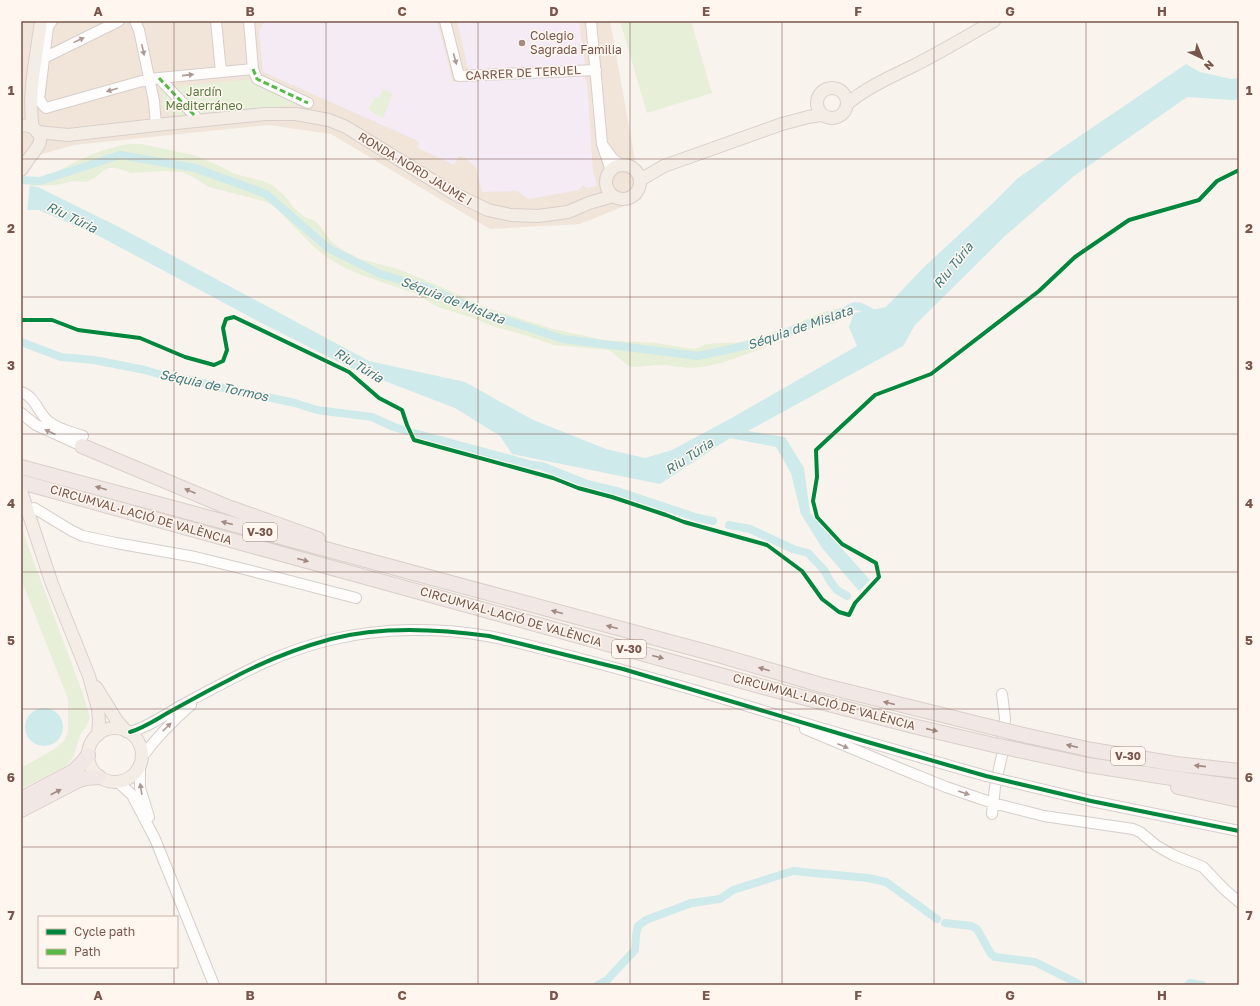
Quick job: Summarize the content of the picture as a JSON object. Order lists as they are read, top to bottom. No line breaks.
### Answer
{"streets":{"highway":["CIRCUMVAL·LACIÓ DE VALÈNCIA","V-30"],"main road":["RONDA NORD JAUME I"],"street":["CARRER DE TERUEL"]},"one_way":["CARRER DE TERUEL"],"water":["Riu Túria","Séquia de Mislata","Séquia de Tormos"],"parks":["Jardín Mediterráneo"],"places":["Colegio Sagrada Familia"],"legend":["Cycle path","Path"],"north":"bottom right","grid":{"columns":["A","B","C","D","E","F","G","H"],"rows":["1","2","3","4","5","6","7"]}}
